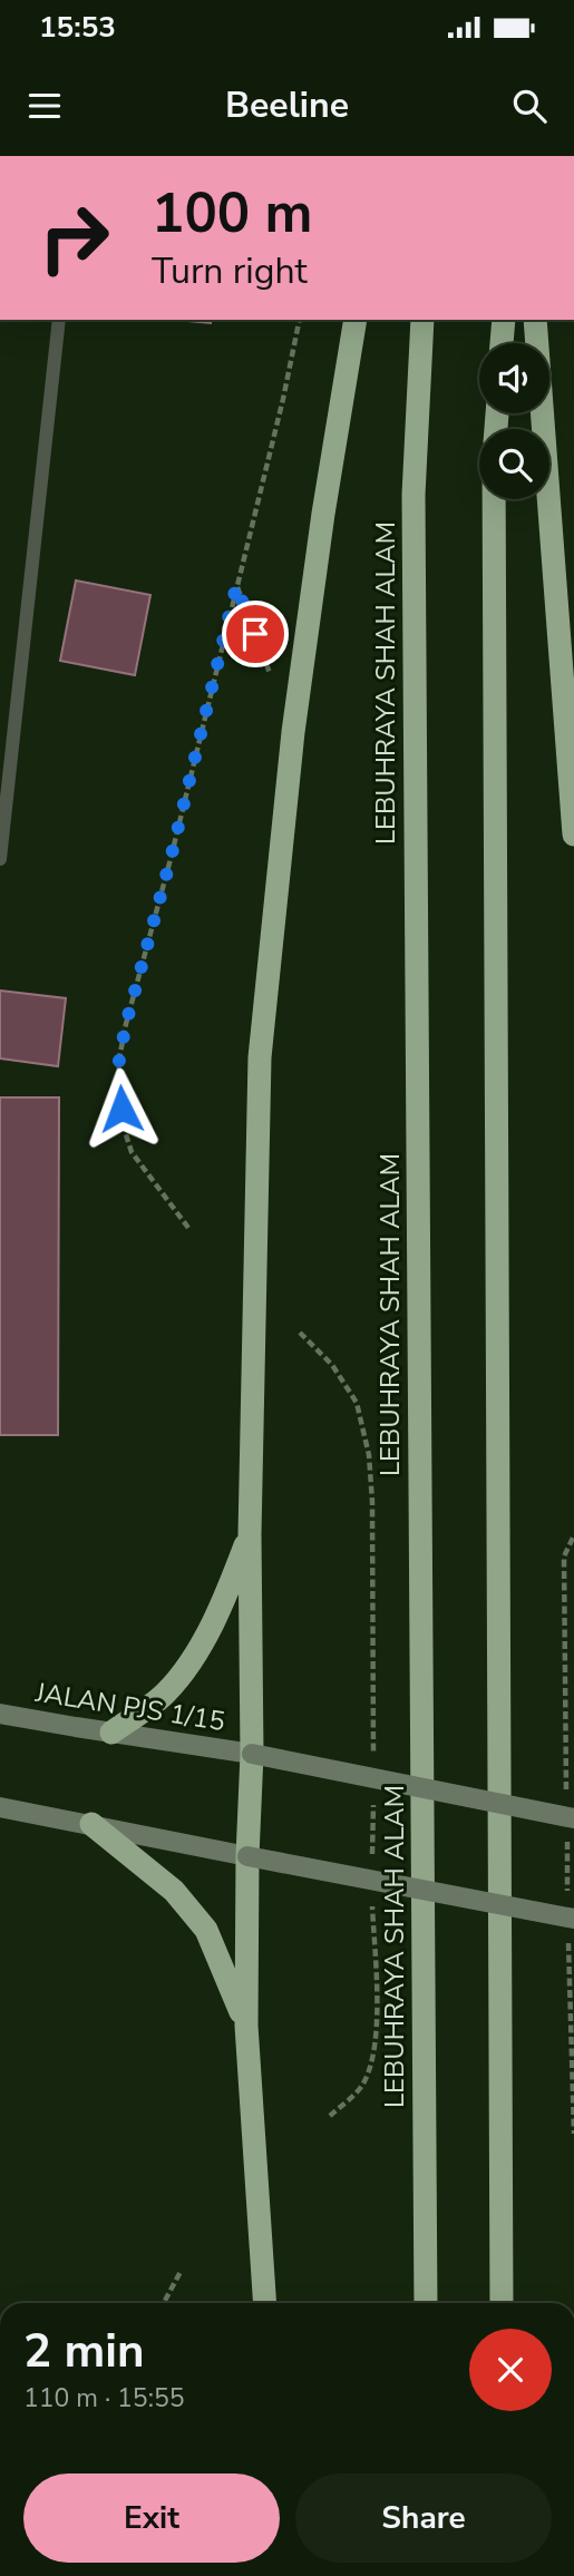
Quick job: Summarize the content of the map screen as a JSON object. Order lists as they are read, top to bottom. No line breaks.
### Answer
{"streets":{"highway":["LEBUHRAYA SHAH ALAM"],"main road":["JALAN PJS 1/15"]},"page":{"status":"15:53","header":"Beeline","turn":["100 m","Turn right"],"heading":["2 min","110 m · 15:55"],"buttons":["Exit","Share"]}}
